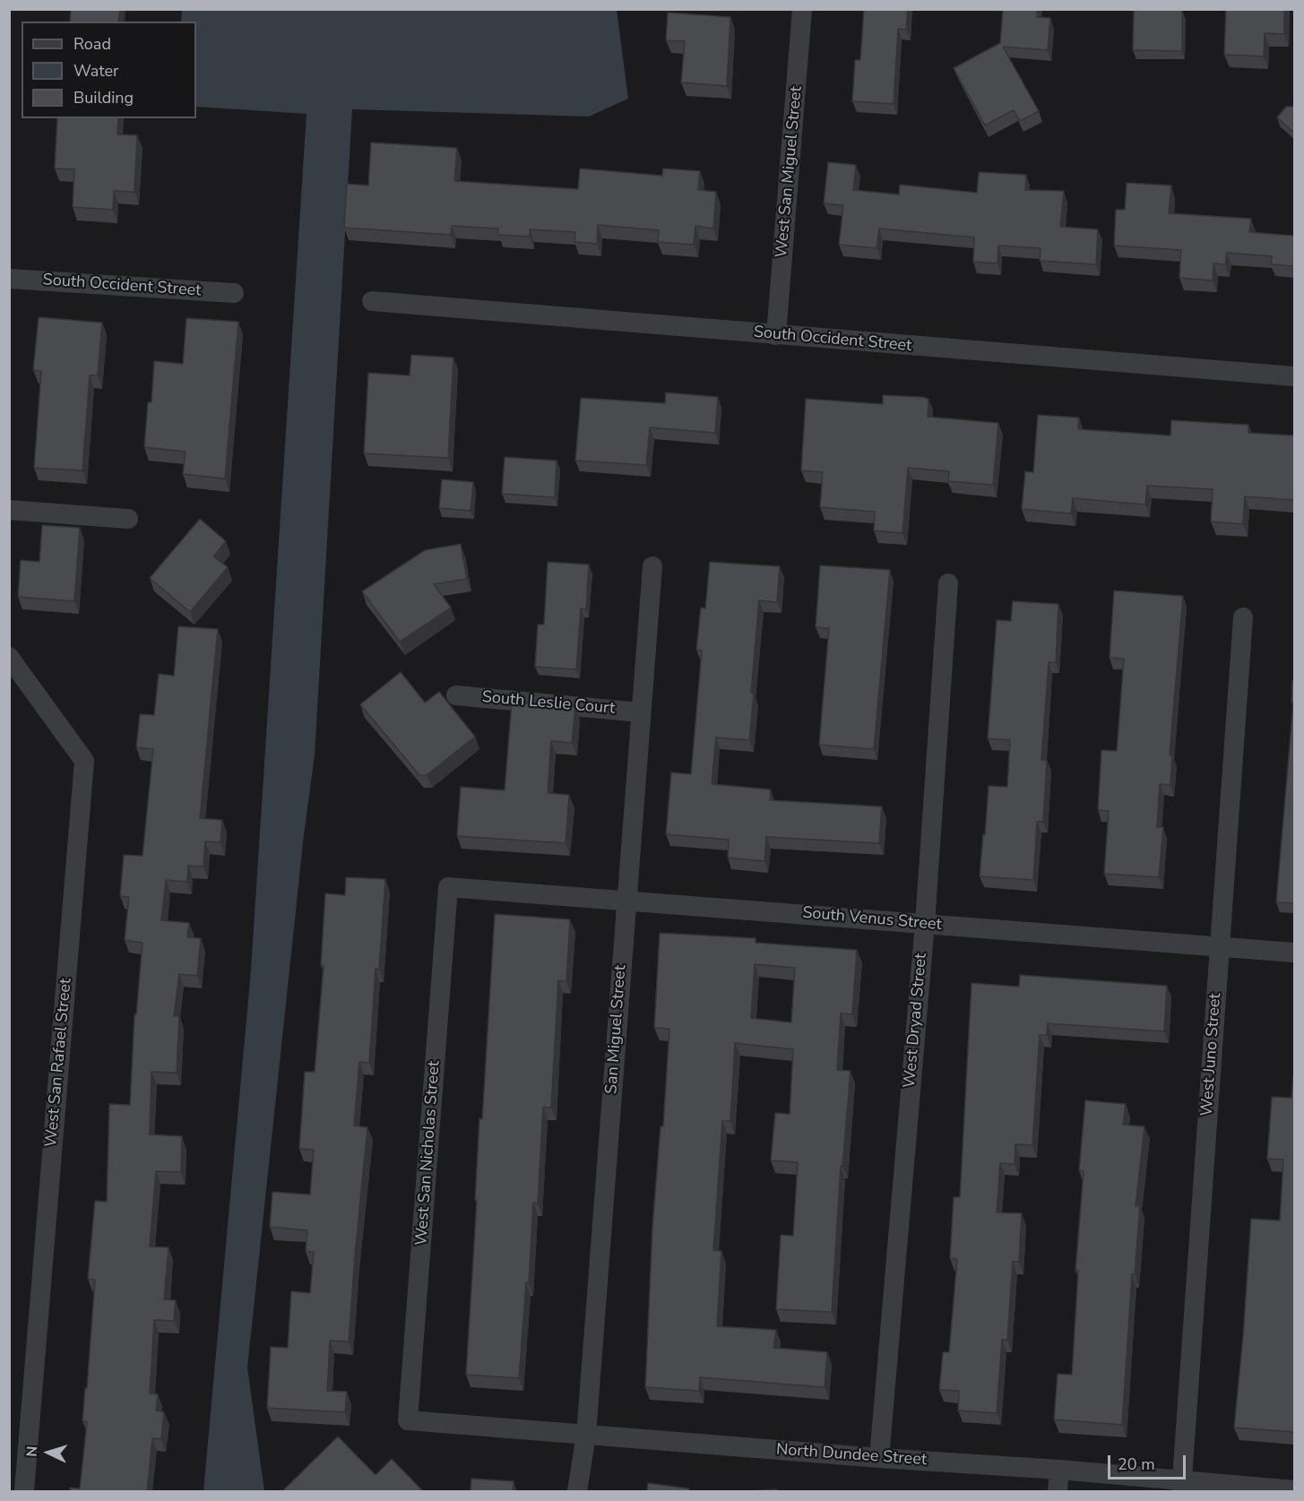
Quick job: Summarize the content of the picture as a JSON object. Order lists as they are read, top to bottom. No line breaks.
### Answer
{"streets":{"street":["West San Miguel Street","South Occident Street","South Leslie Court","South Venus Street","West Dryad Street","San Miguel Street","West Juno Street","West San Rafael Street","West San Nicholas Street","North Dundee Street"]},"crossings":[["West San Miguel Street","South Occident Street"],["South Leslie Court","San Miguel Street"],["South Venus Street","West Dryad Street"],["South Venus Street","San Miguel Street"],["South Venus Street","West Juno Street"],["South Venus Street","West San Nicholas Street"],["West Dryad Street","North Dundee Street"],["San Miguel Street","North Dundee Street"],["West Juno Street","North Dundee Street"],["West San Nicholas Street","North Dundee Street"]],"legend":["Road","Water","Building"],"scale_bar":"20 m","north":"left"}
